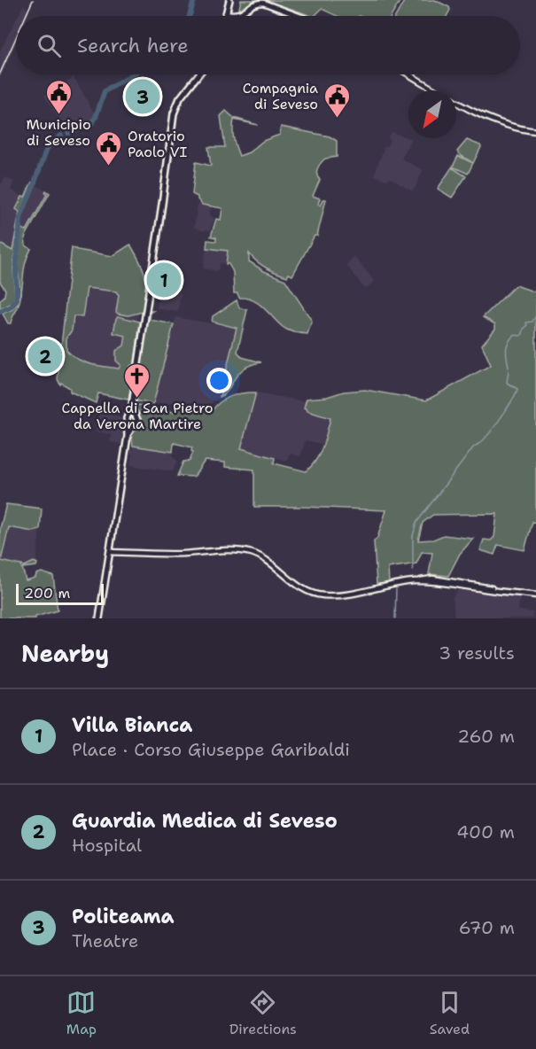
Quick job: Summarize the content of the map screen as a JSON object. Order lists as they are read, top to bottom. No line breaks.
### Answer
{"places":{"public building":["Municipio di Seveso","Compagnia di Seveso","Oratorio Paolo VI"],"church":["Cappella di San Pietro da Verona Martire"]},"scale_bar":"200 m","north":"bottom left","page":{"search":"Search here","pins":["3","1","2"],"scale":"200 m","heading":["Nearby","3 results"],"list":[{"mark":"1","name":"Villa Bianca","note":"Place · Corso Giuseppe Garibaldi","value":"260 m"},{"mark":"2","name":"Guardia Medica di Seveso","note":"Hospital","value":"400 m"},{"mark":"3","name":"Politeama","note":"Theatre","value":"670 m"}],"nav":["Map","Directions","Saved"]}}
